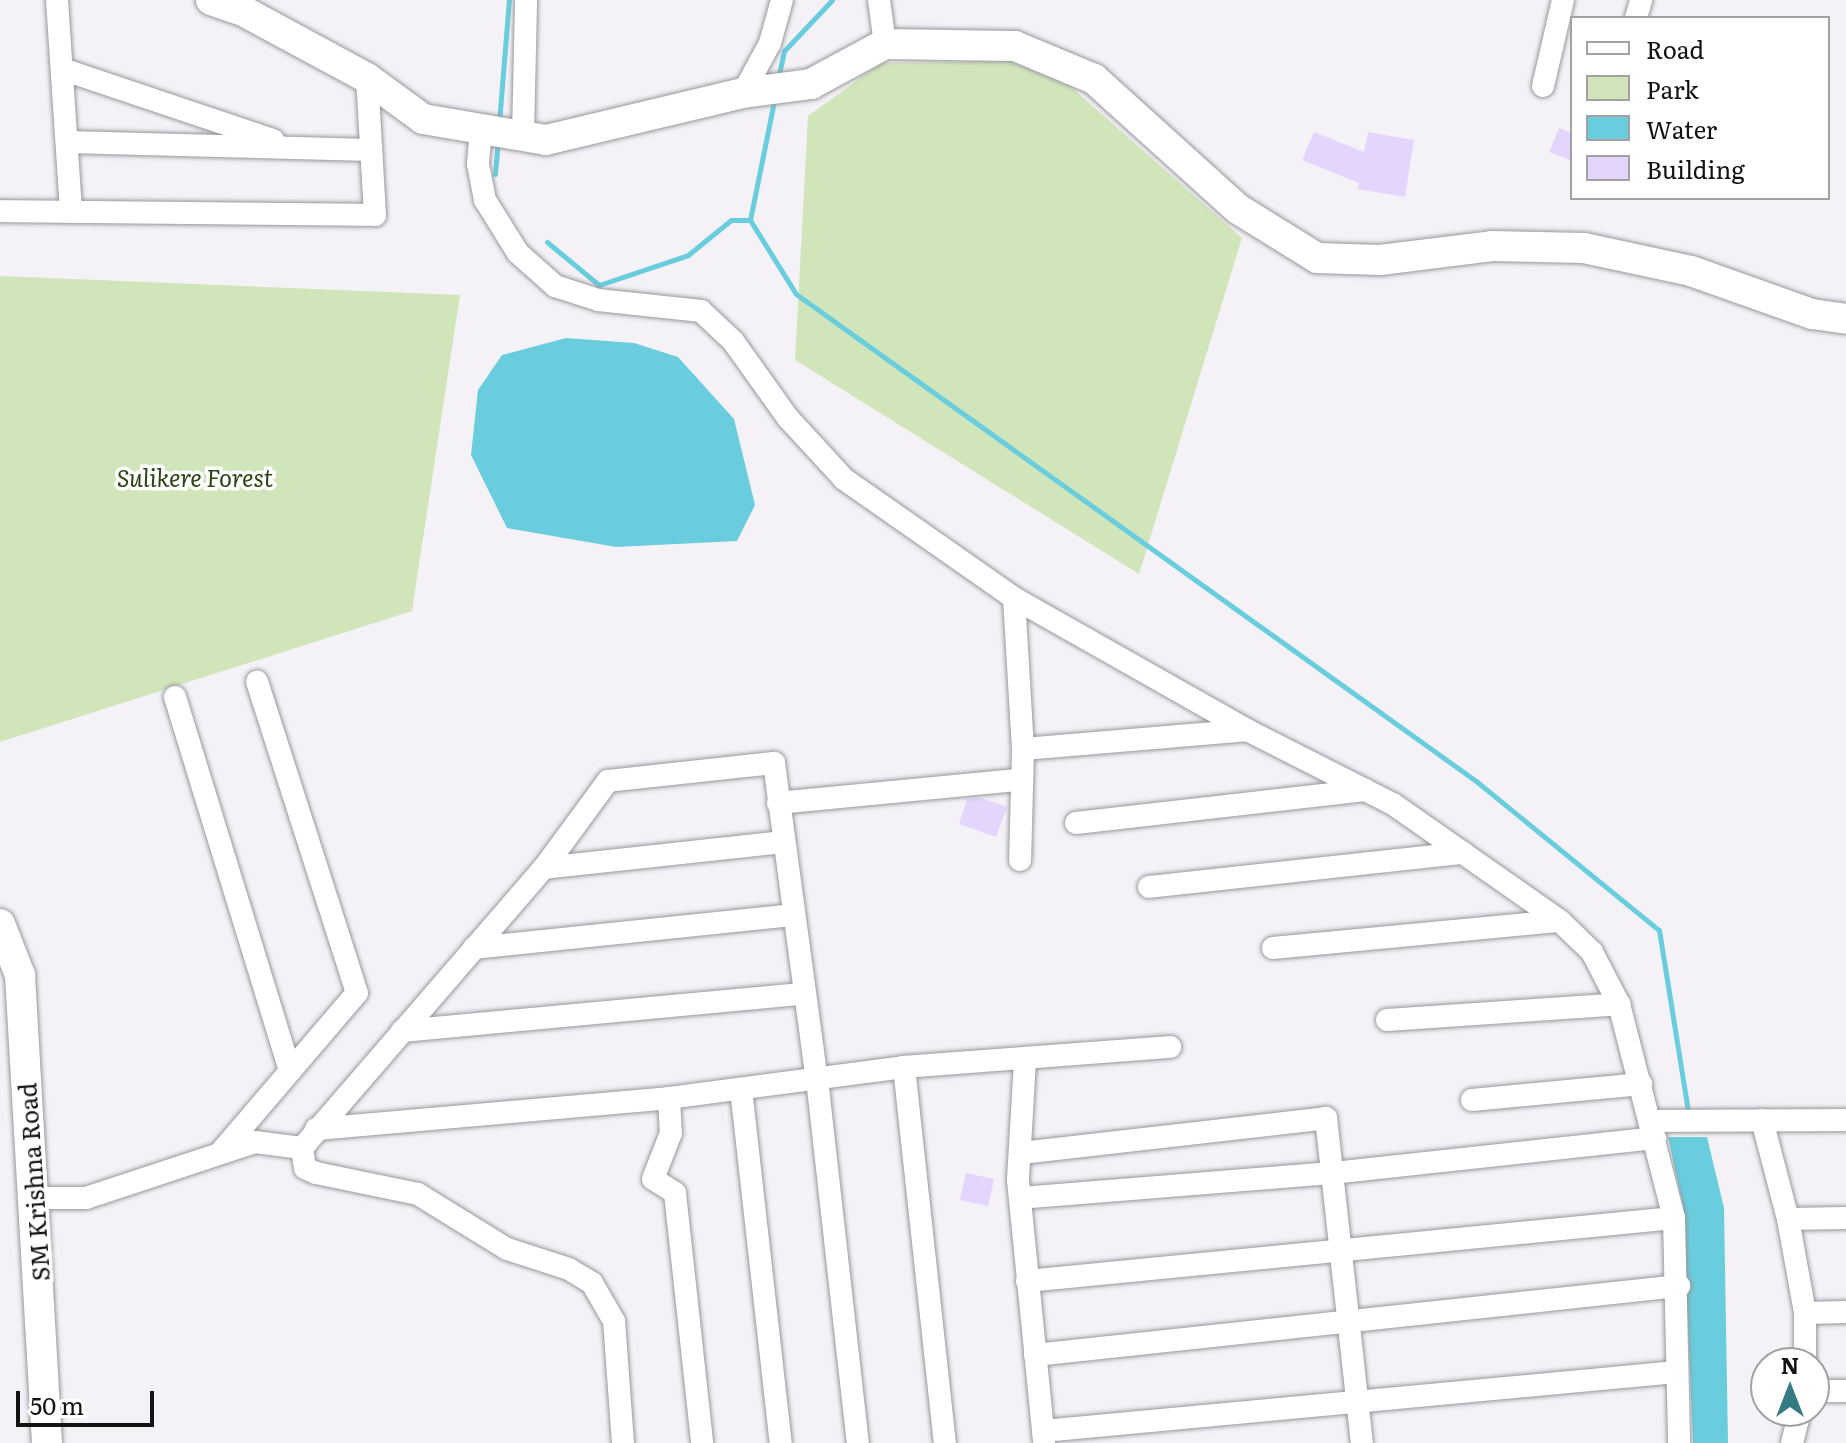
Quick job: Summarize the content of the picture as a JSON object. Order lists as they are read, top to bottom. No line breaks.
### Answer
{"streets":{"main road":["SM Krishna Road"]},"parks":["Sulikere Forest"],"legend":["Road","Park","Water","Building"],"scale_bar":"50 m","north":"top"}
